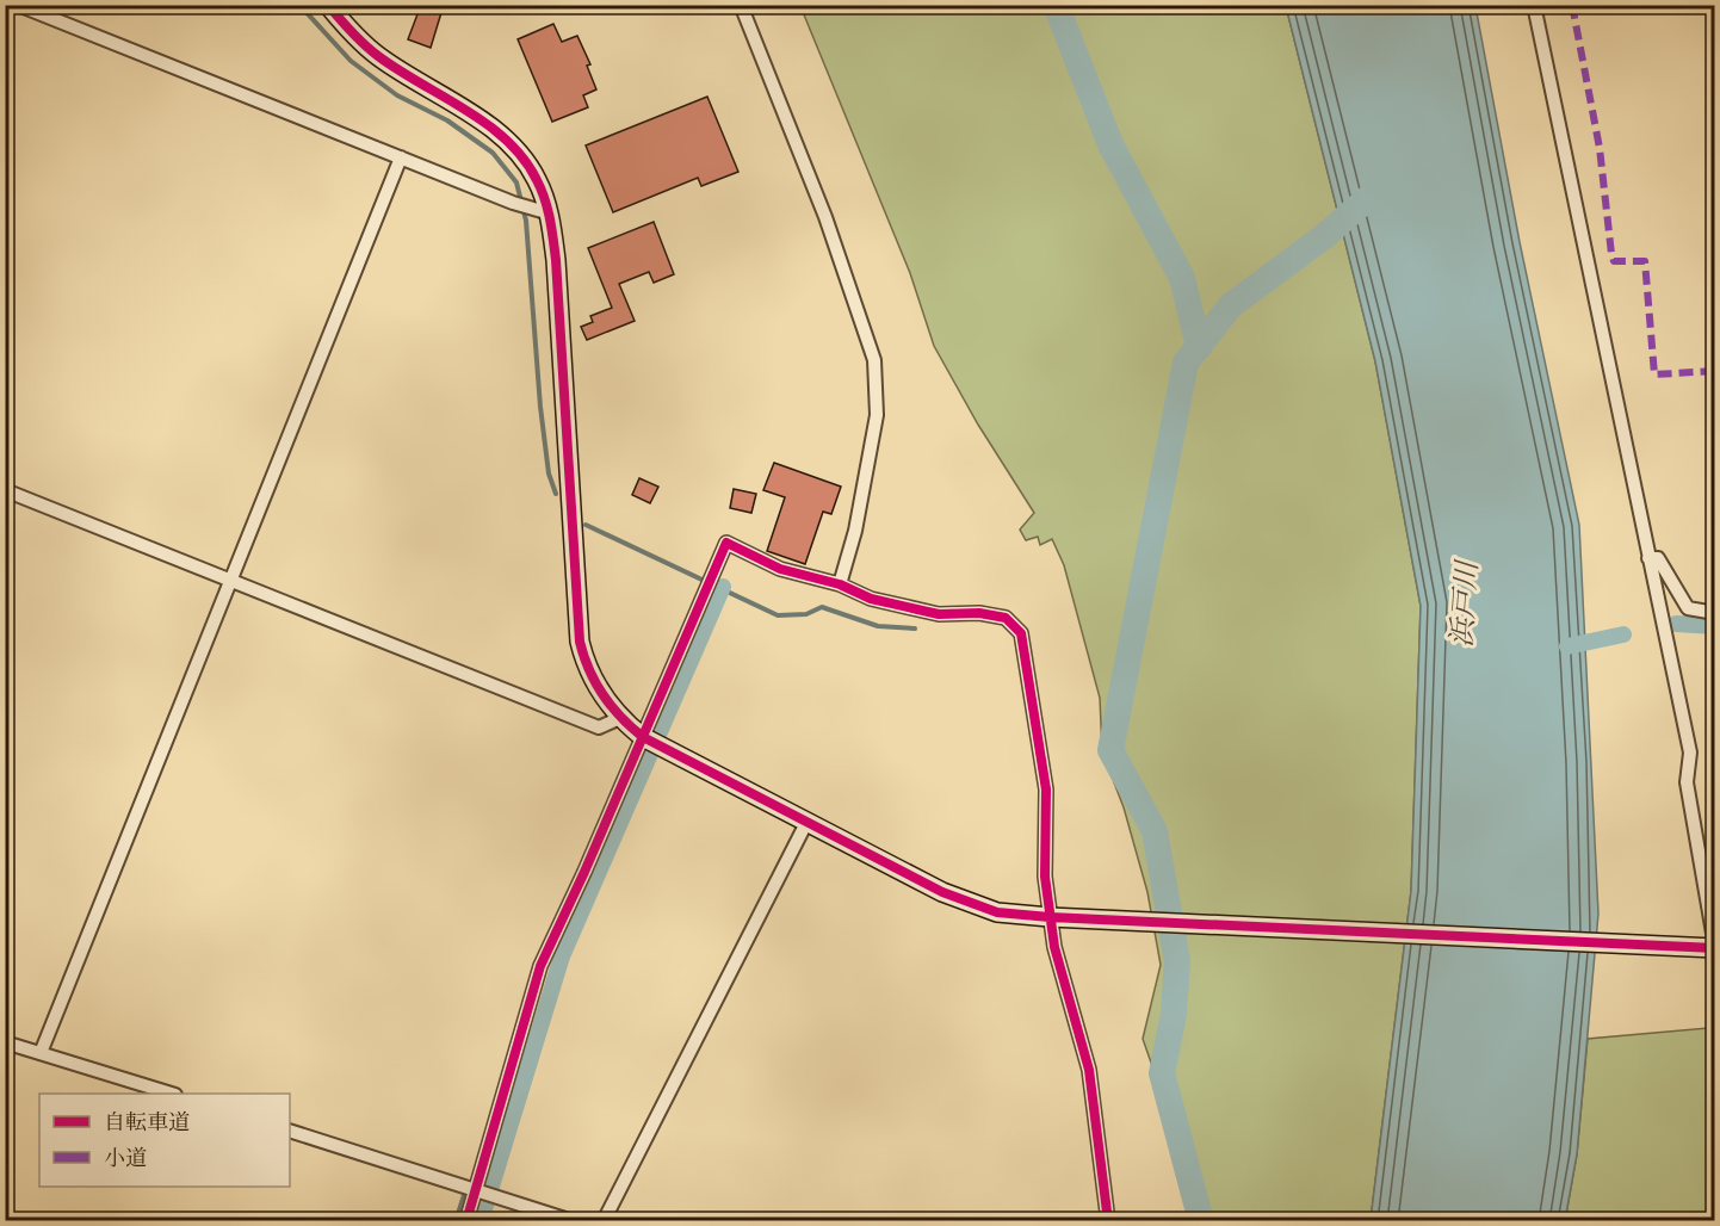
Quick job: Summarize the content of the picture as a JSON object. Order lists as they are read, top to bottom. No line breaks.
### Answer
{"water":["浜戸川"],"legend":["自転車道","小道"]}
